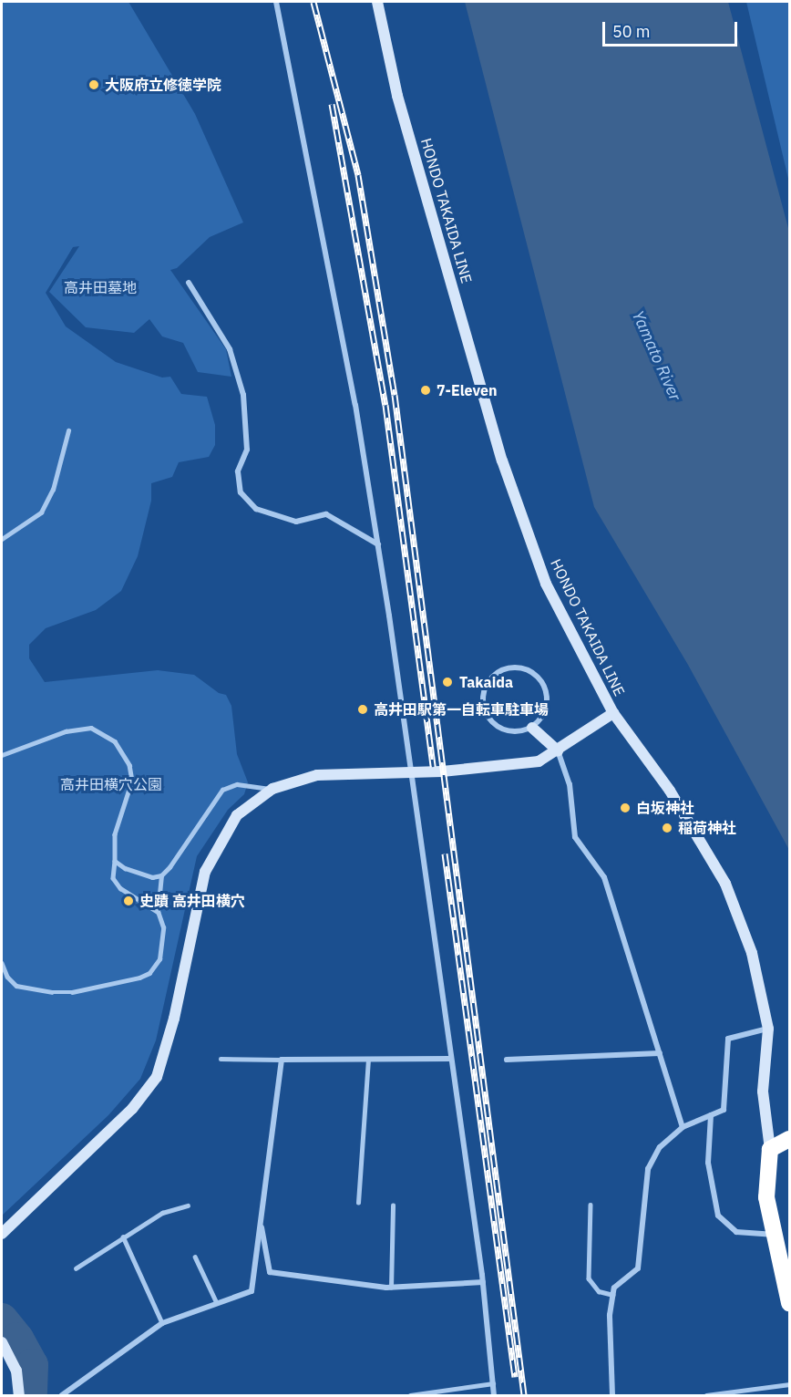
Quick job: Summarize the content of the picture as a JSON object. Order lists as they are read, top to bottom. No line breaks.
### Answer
{"streets":{"main road":["HONDO TAKAIDA LINE"]},"water":["Yamato River"],"parks":["高井田墓地","高井田横穴公園"],"places":["大阪府立修徳学院","7-Eleven","Takaida","高井田駅第一自転車駐車場","白坂神社","稲荷神社","史蹟 高井田横穴"],"scale_bar":"50 m"}
